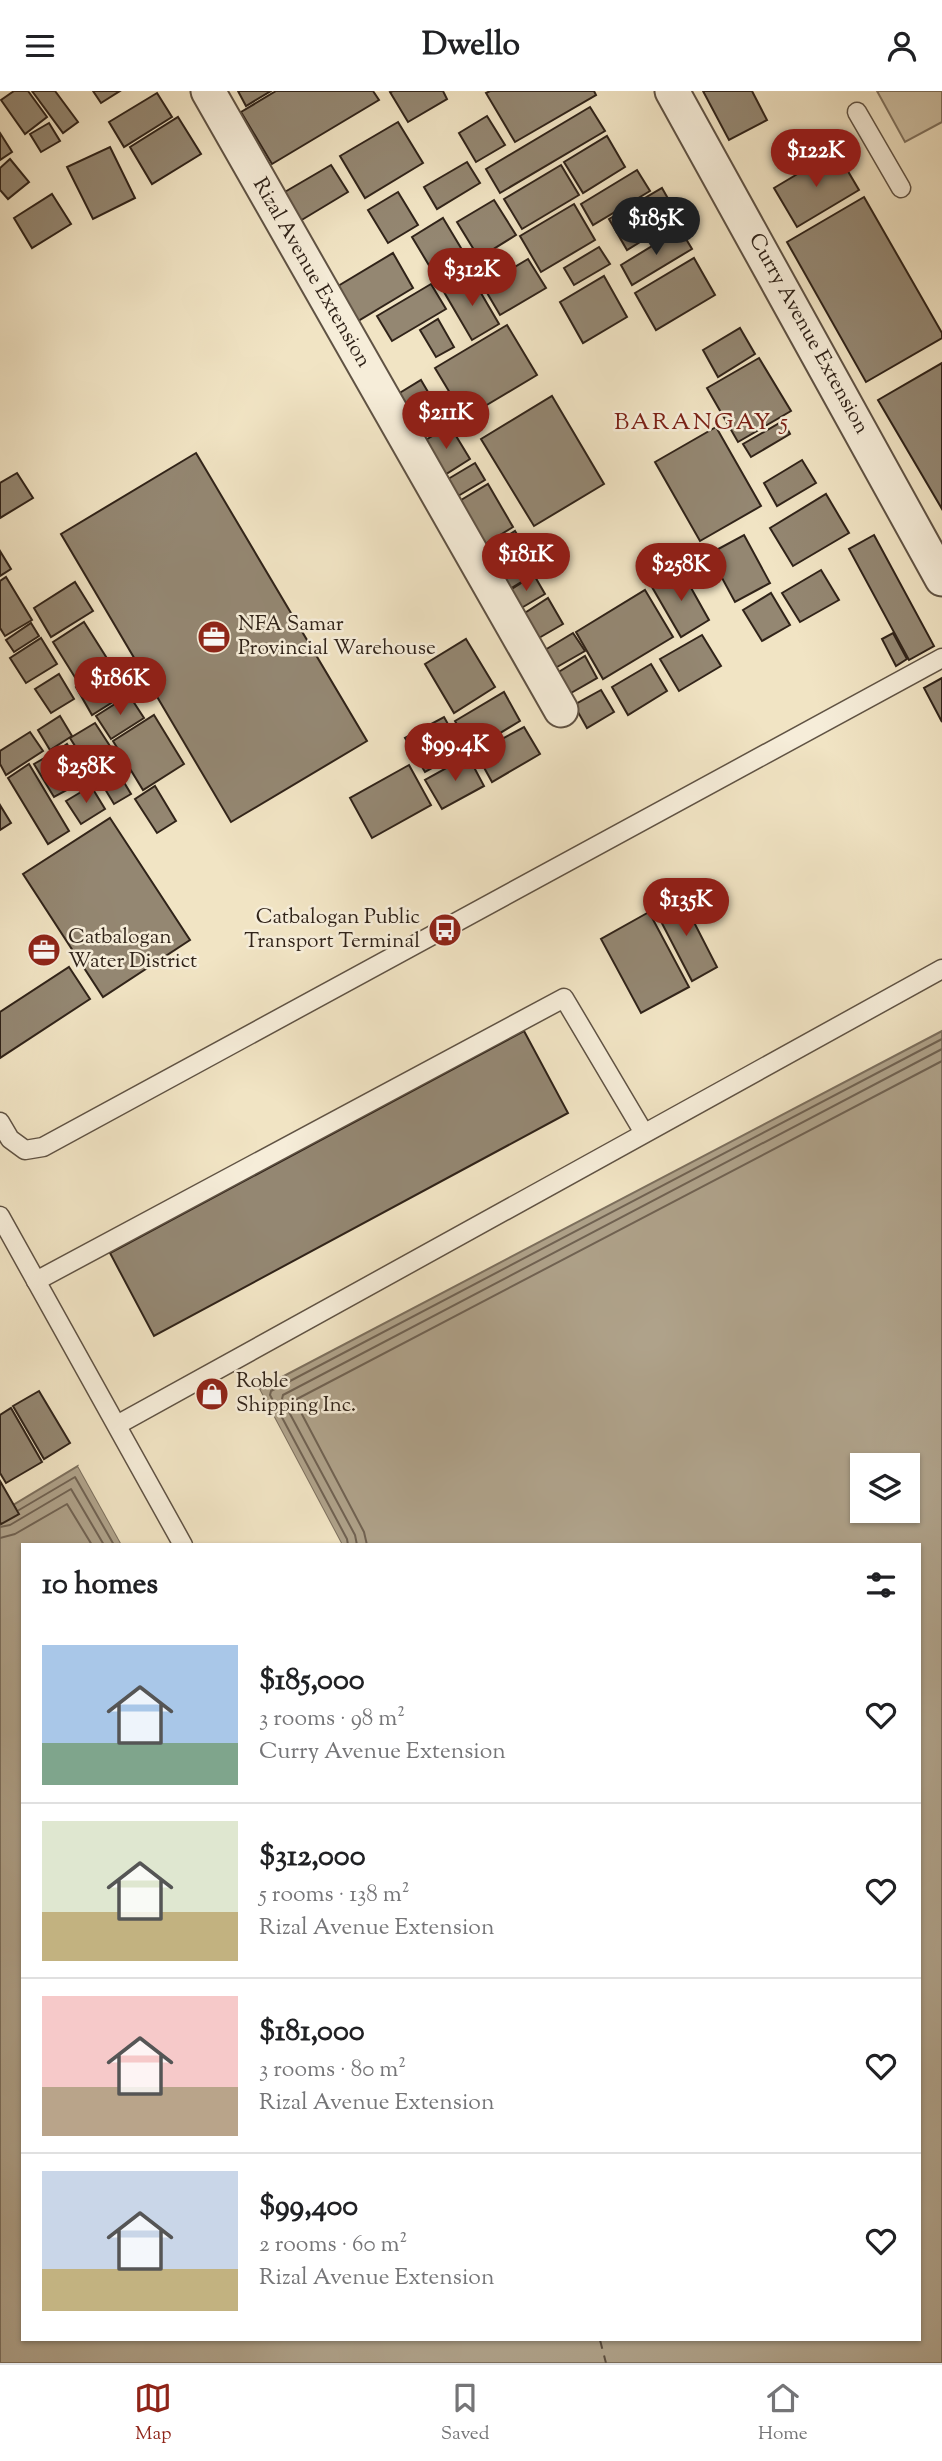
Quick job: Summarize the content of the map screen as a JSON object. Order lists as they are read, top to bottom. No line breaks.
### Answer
{"streets":{"street":["Rizal Avenue Extension","Curry Avenue Extension"]},"districts":["BARANGAY 5"],"places":{"office":["NFA Samar Provincial Warehouse","Catbalogan Water District"],"bus stop":["Catbalogan Public Transport Terminal"],"shop":["Roble Shipping Inc."]},"page":{"header":"Dwello","price":["$122K","$185K","$312K","$211K","$181K","$258K","$186K","$99.4K","$258K","$135K"],"heading":"10 homes","list":[{"name":"$185,000","note":"3 rooms · 98 m² · Curry Avenue Extension"},{"name":"$312,000","note":"5 rooms · 138 m² · Rizal Avenue Extension"},{"name":"$181,000","note":"3 rooms · 80 m² · Rizal Avenue Extension"},{"name":"$99,400","note":"2 rooms · 60 m² · Rizal Avenue Extension"}],"tabs":["Map","Saved","Home"]}}
